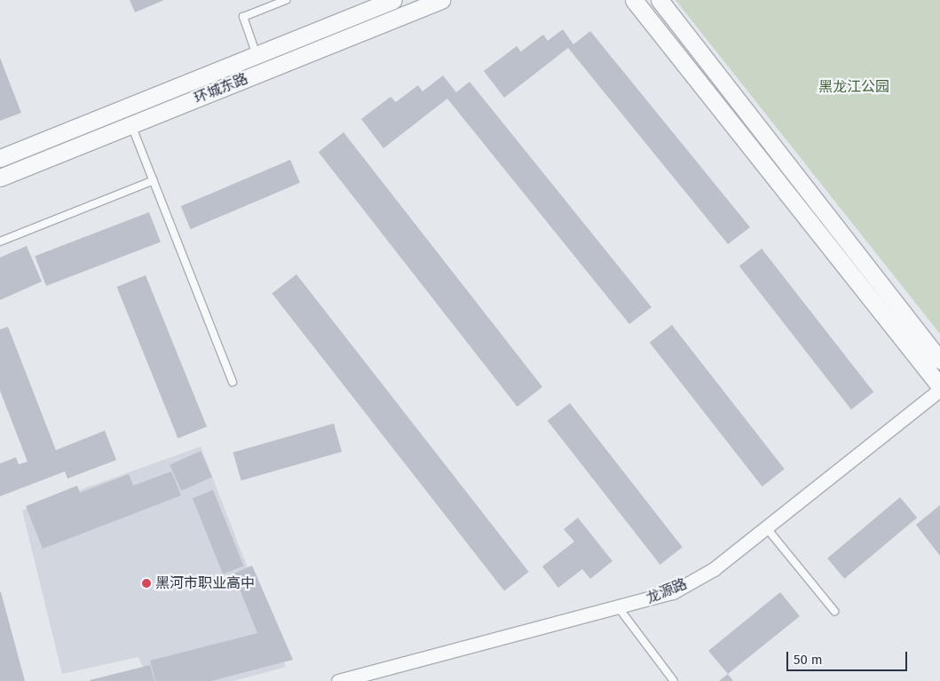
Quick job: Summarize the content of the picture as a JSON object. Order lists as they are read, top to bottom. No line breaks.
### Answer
{"streets":{"street":["环城东路","龙源路"]},"parks":["黑龙江公园"],"places":["黑河市职业高中"],"scale_bar":"50 m"}
